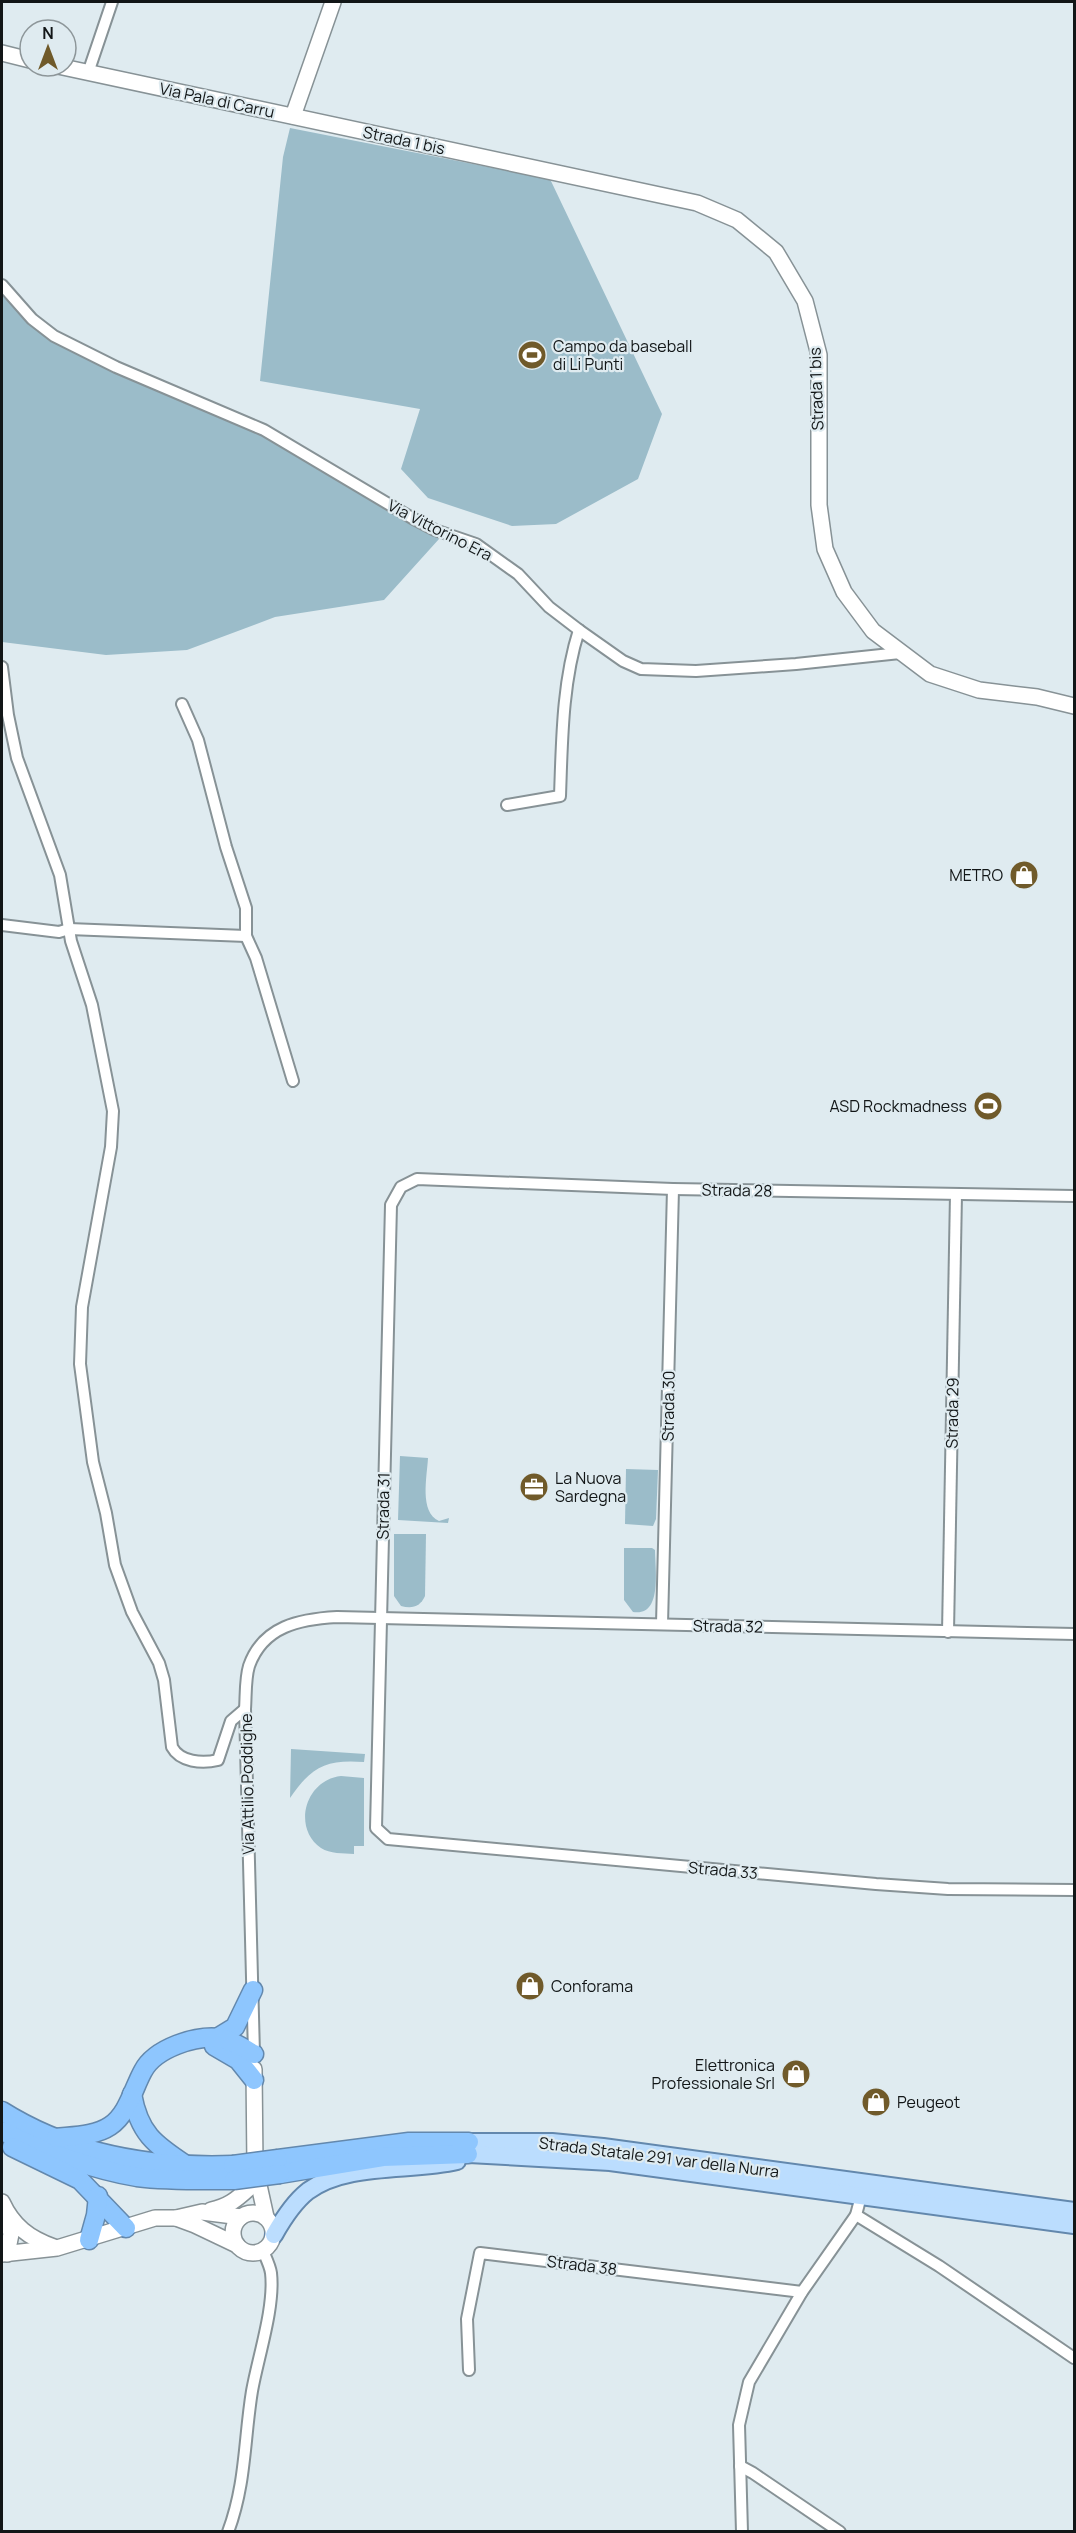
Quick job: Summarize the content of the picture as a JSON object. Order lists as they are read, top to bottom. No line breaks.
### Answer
{"streets":{"highway":["Strada Statale 291 var della Nurra"],"street":["Via Pala di Carru","Strada 1 bis","Via Vittorino Era","Strada 28","Strada 30","Strada 29","Strada 31","Strada 32","Via Attilio Poddighe","Strada 33","Strada 38"]},"crossings":[["Via Pala di Carru","Strada 1 bis"],["Strada 1 bis","Via Vittorino Era"],["Strada 28","Strada 30"],["Strada 28","Strada 29"],["Strada 28","Strada 31"],["Strada 30","Strada 32"],["Strada 29","Strada 32"],["Strada 31","Strada 32"],["Strada 31","Via Attilio Poddighe"],["Strada 31","Strada 33"],["Strada 32","Via Attilio Poddighe"]],"places":{"sports":["Campo da baseball di Li Punti","ASD Rockmadness"],"shop":["METRO","Conforama","Elettronica Professionale Srl","Peugeot"],"office":["La Nuova Sardegna"]},"north":"top"}
